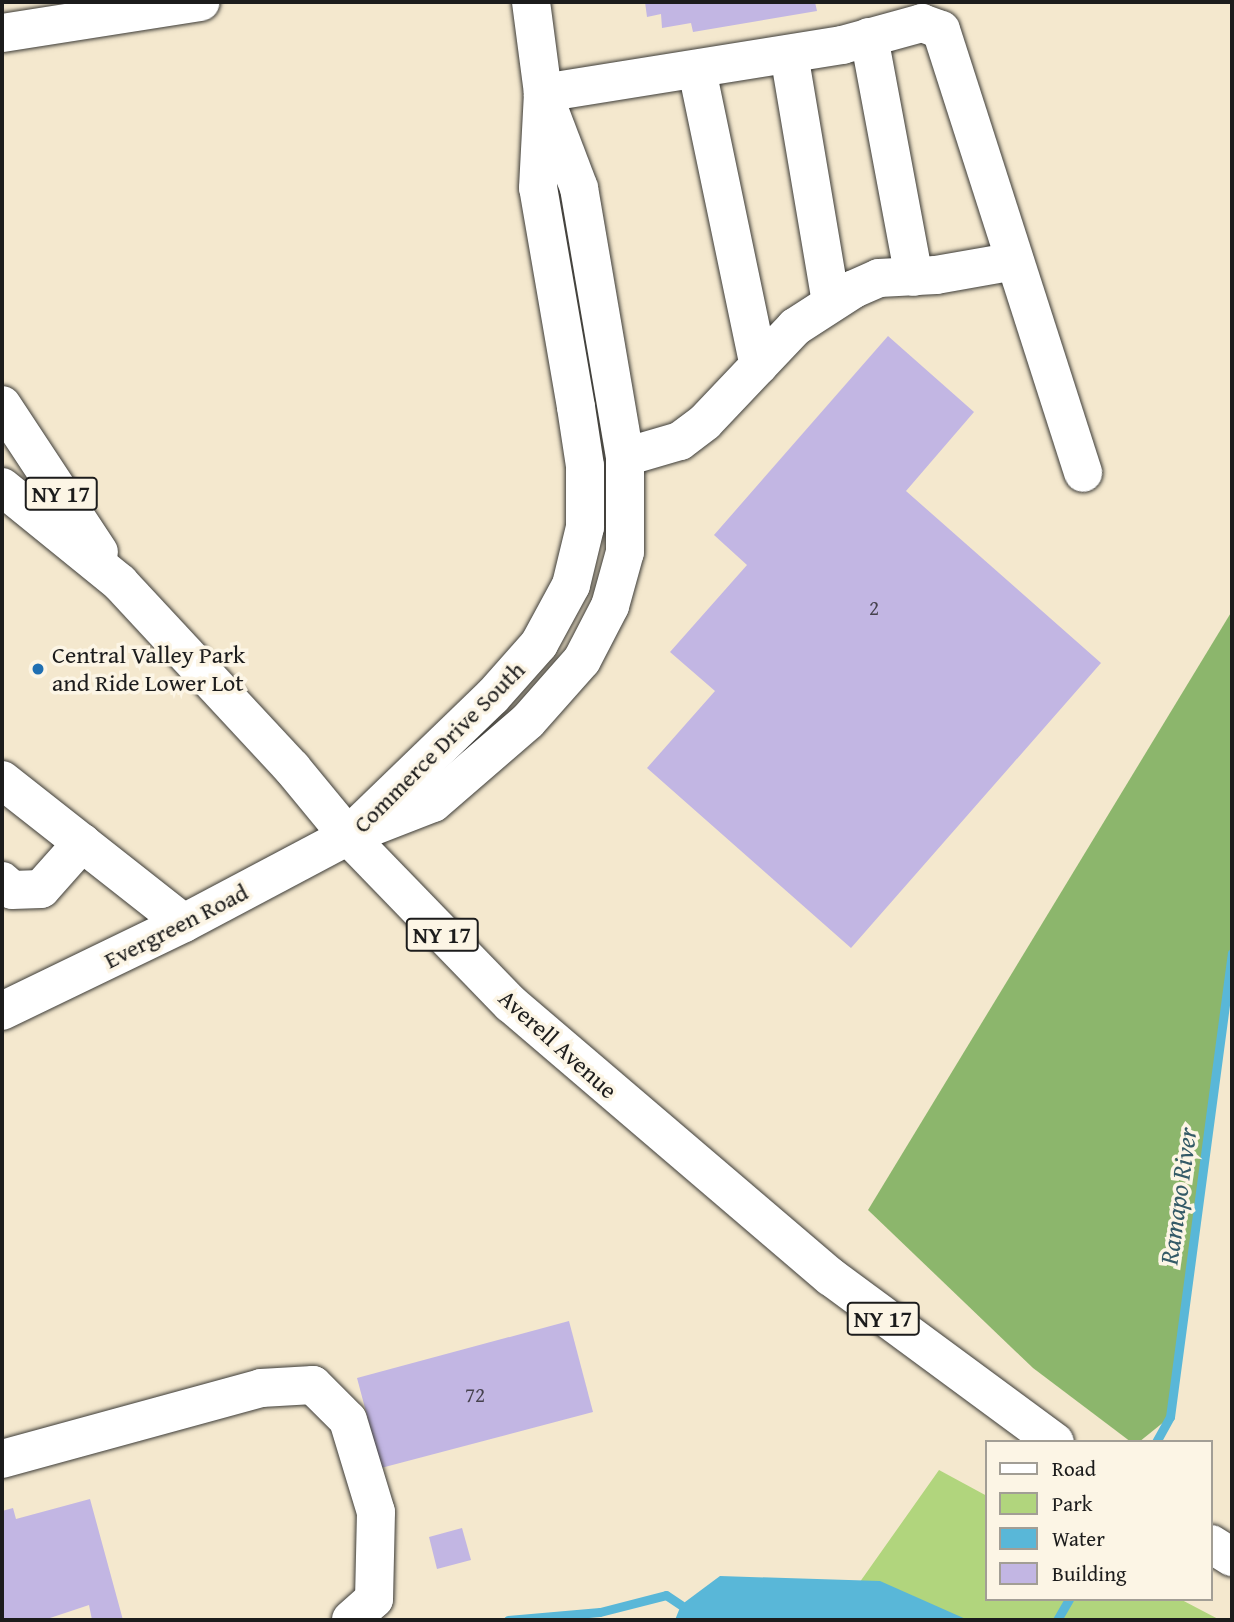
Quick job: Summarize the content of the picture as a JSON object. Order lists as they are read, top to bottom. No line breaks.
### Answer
{"streets":{"street":["NY 17","Commerce Drive South","Evergreen Road","Averell Avenue"]},"crossings":[["Commerce Drive South","Evergreen Road"],["Commerce Drive South","Averell Avenue"],["Evergreen Road","Averell Avenue"]],"water":["Ramapo River"],"places":["Central Valley Park and Ride Lower Lot"],"house_numbers":["2","72"],"legend":["Road","Park","Water","Building"]}
